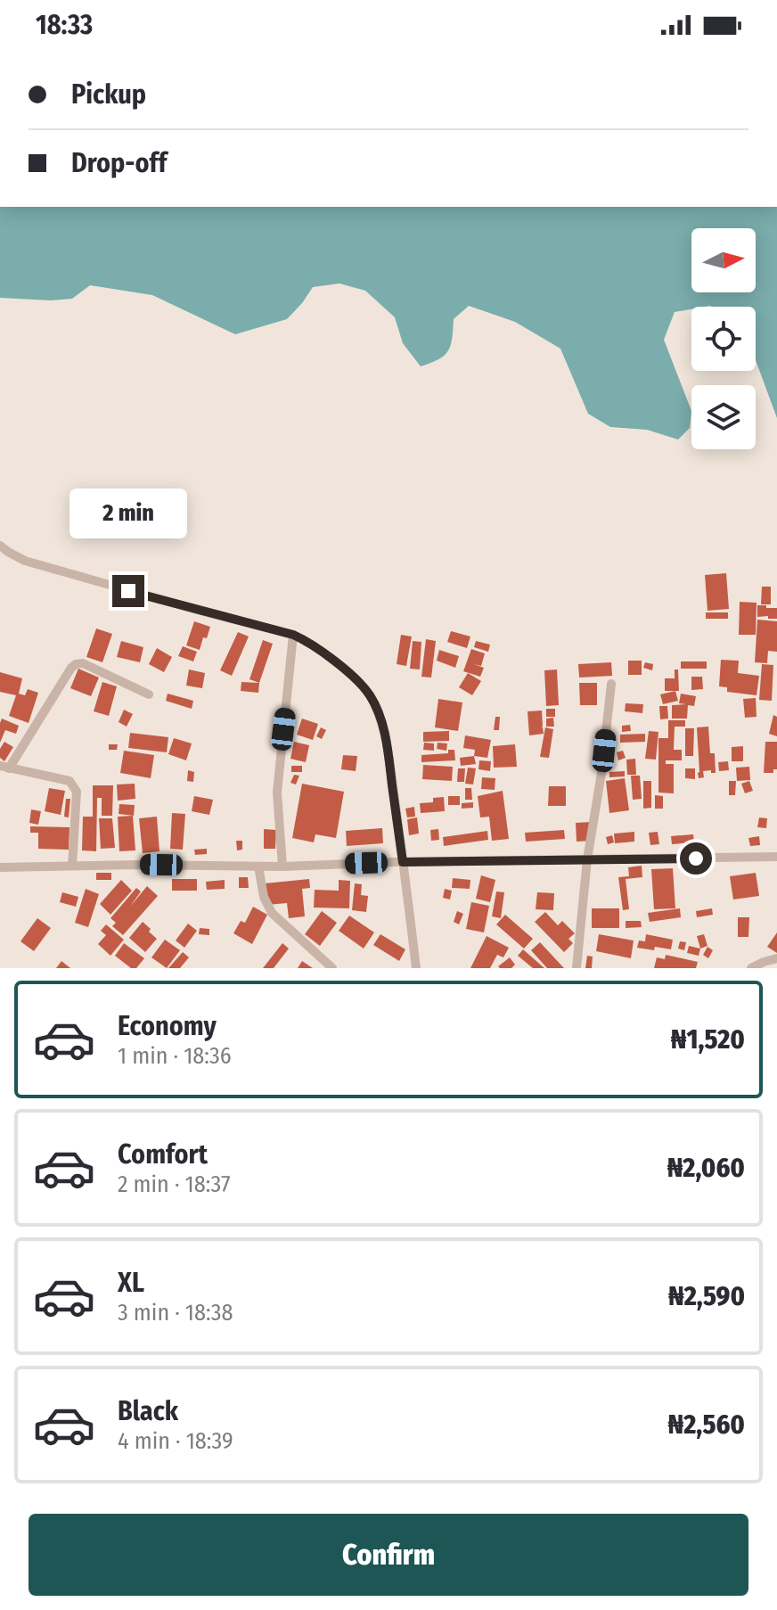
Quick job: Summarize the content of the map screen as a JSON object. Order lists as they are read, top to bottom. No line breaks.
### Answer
{"north":"right","page":{"status":"18:33","banner":["Pickup","Drop-off"],"bubble":"2 min","list":[{"name":"Economy","note":"1 min · 18:36","value":"₦1,520"},{"name":"Comfort","note":"2 min · 18:37","value":"₦2,060"},{"name":"XL","note":"3 min · 18:38","value":"₦2,590"},{"name":"Black","note":"4 min · 18:39","value":"₦2,560"}],"buttons":"Confirm"}}
